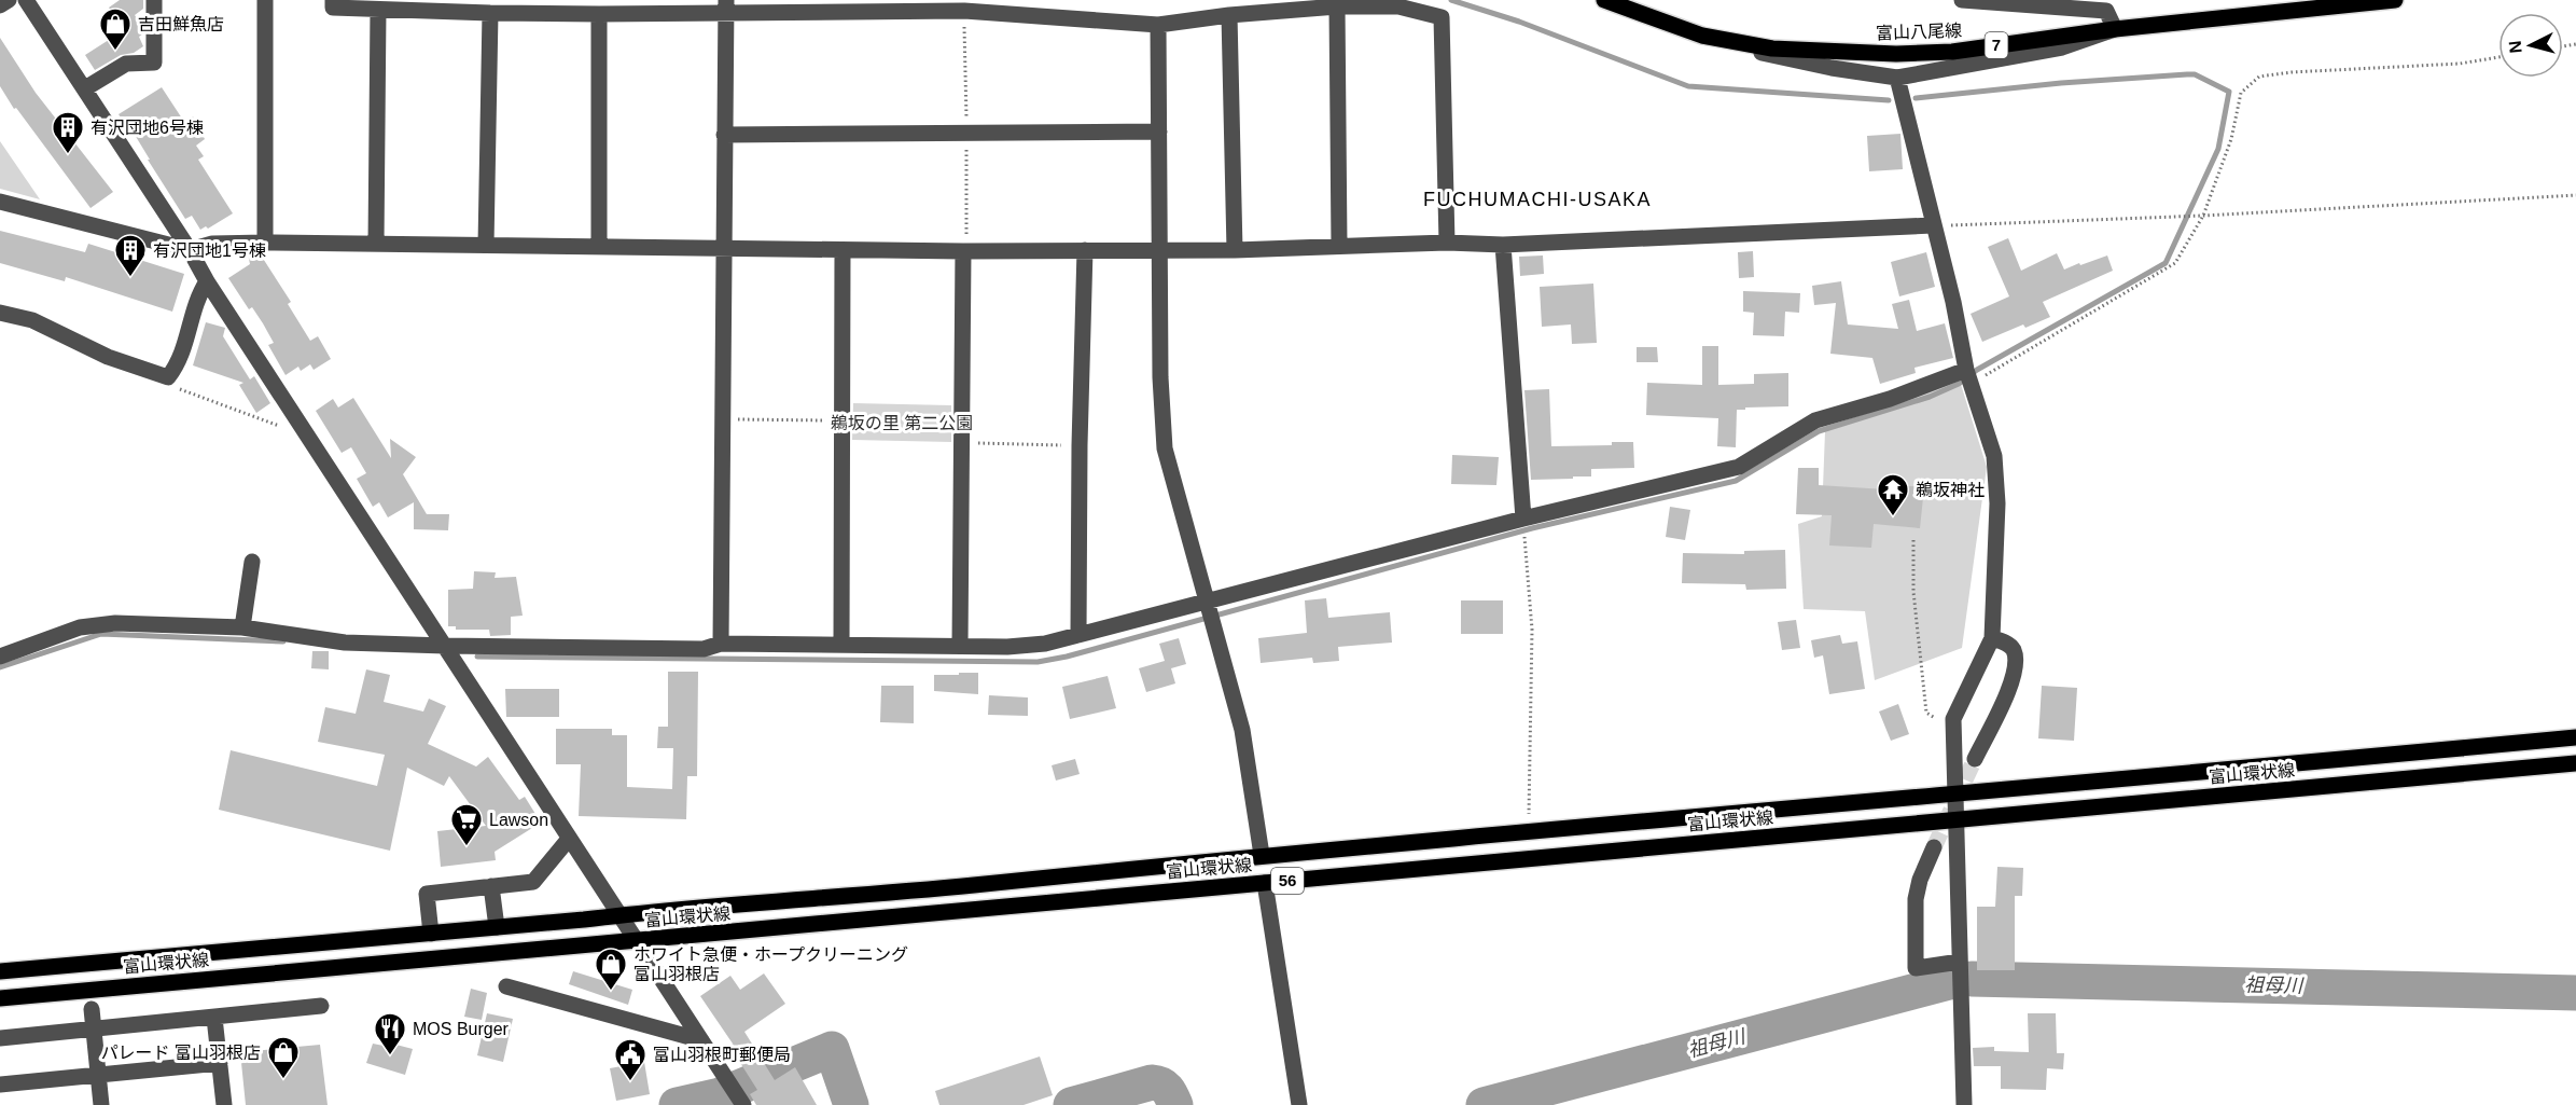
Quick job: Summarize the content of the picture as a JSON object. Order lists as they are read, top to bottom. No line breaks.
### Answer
{"streets":{"main road":["富山八尾線","7","富山環状線","56"]},"districts":["FUCHUMACHI-USAKA"],"water":["祖母川"],"parks":["鵜坂の里 第二公園"],"places":{"shop":["吉田鮮魚店","ホワイト急便・ホープクリーニング 富山羽根店","パレード 富山羽根店"],"building":["有沢団地6号棟","有沢団地1号棟"],"temple":["鵜坂神社"],"supermarket":["Lawson"],"restaurant":["MOS Burger"],"public building":["富山羽根町郵便局"]},"north":"left"}
